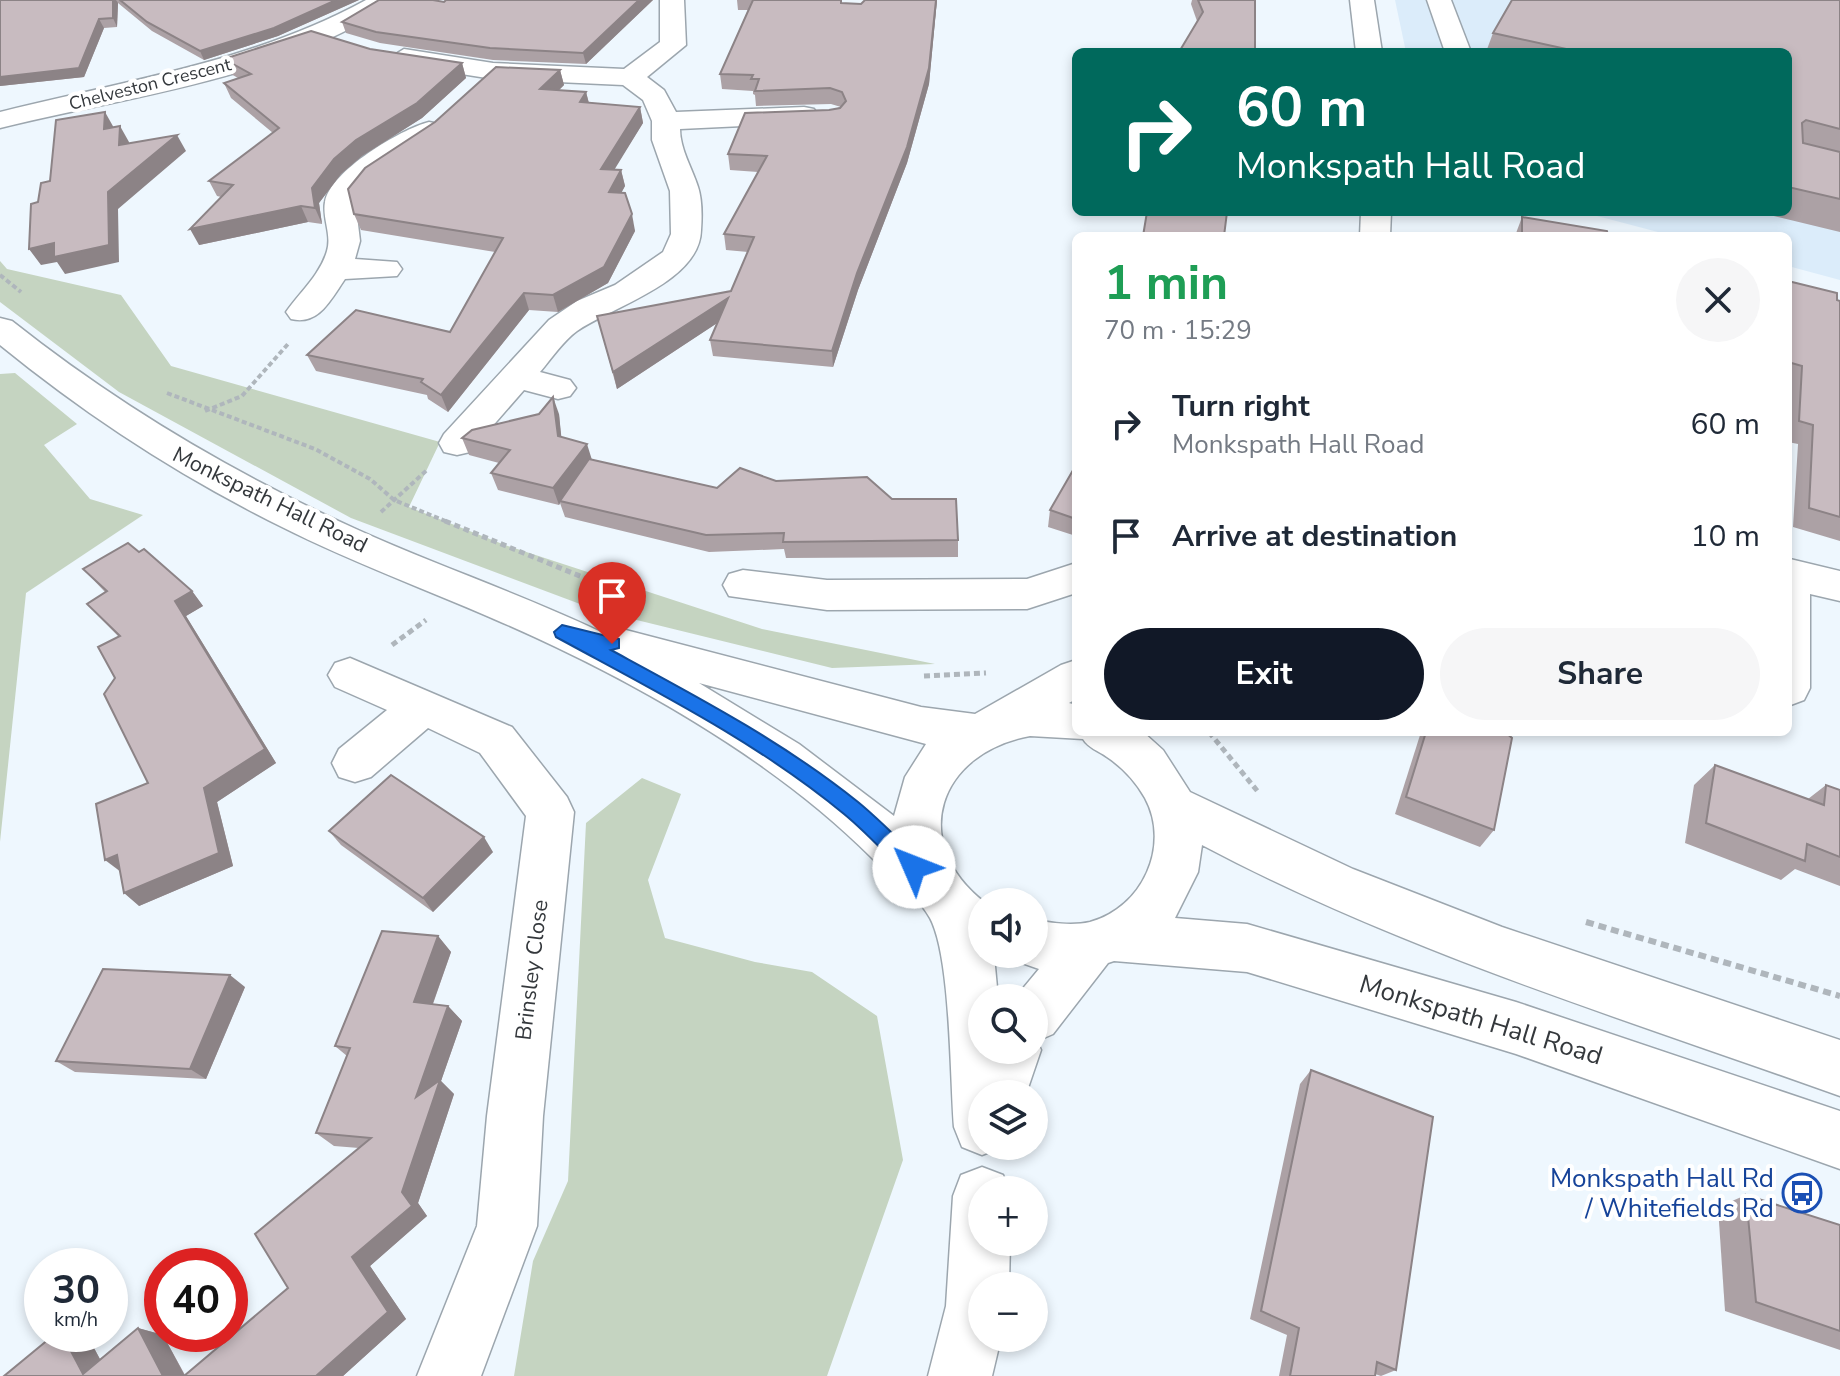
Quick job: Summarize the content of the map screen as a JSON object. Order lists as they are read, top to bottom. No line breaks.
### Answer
{"streets":{"street":["Chelveston Crescent","Monkspath Hall Road","Brinsley Close"]},"places":{"bus stop":["Monkspath Hall Rd / Whitefields Rd"]},"page":{"turn":["60 m","Monkspath Hall Road"],"heading":["1 min","70 m · 15:29"],"list":[{"name":"Turn right","note":"Monkspath Hall Road","value":"60 m"},{"name":"Arrive at destination","value":"10 m"}],"buttons":["Exit","Share"],"map_buttons":["+","−"],"speed":"30 km/h","limit":"40"}}
